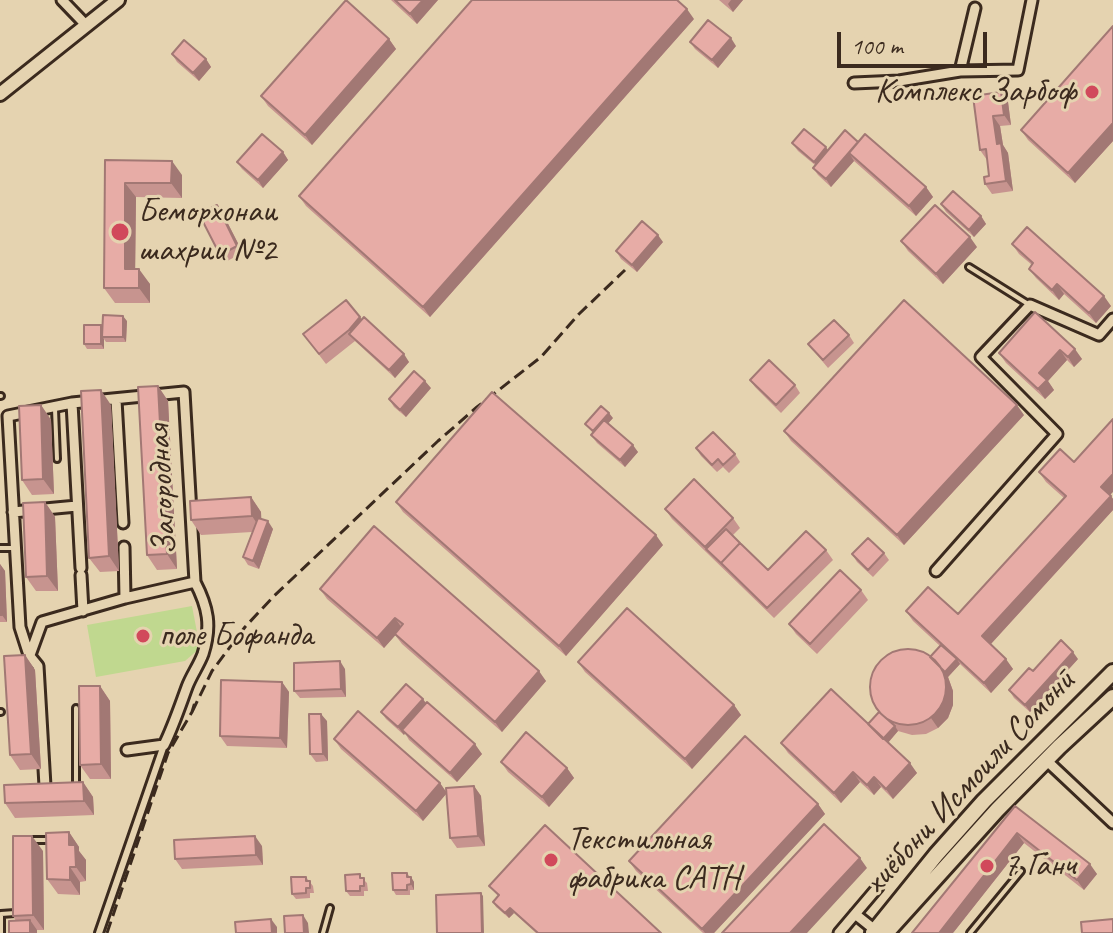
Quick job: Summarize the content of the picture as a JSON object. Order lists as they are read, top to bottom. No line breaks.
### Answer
{"streets":{"highway":["хиёбони Исмоили Сомонӣ"],"street":["Загородная"]},"places":["Комплекс Зарбоф","Беморхонаи шахрии №2","поле Бофанда","Текстильная фабрика САТН","7 Ганч"],"scale_bar":"100 m"}
